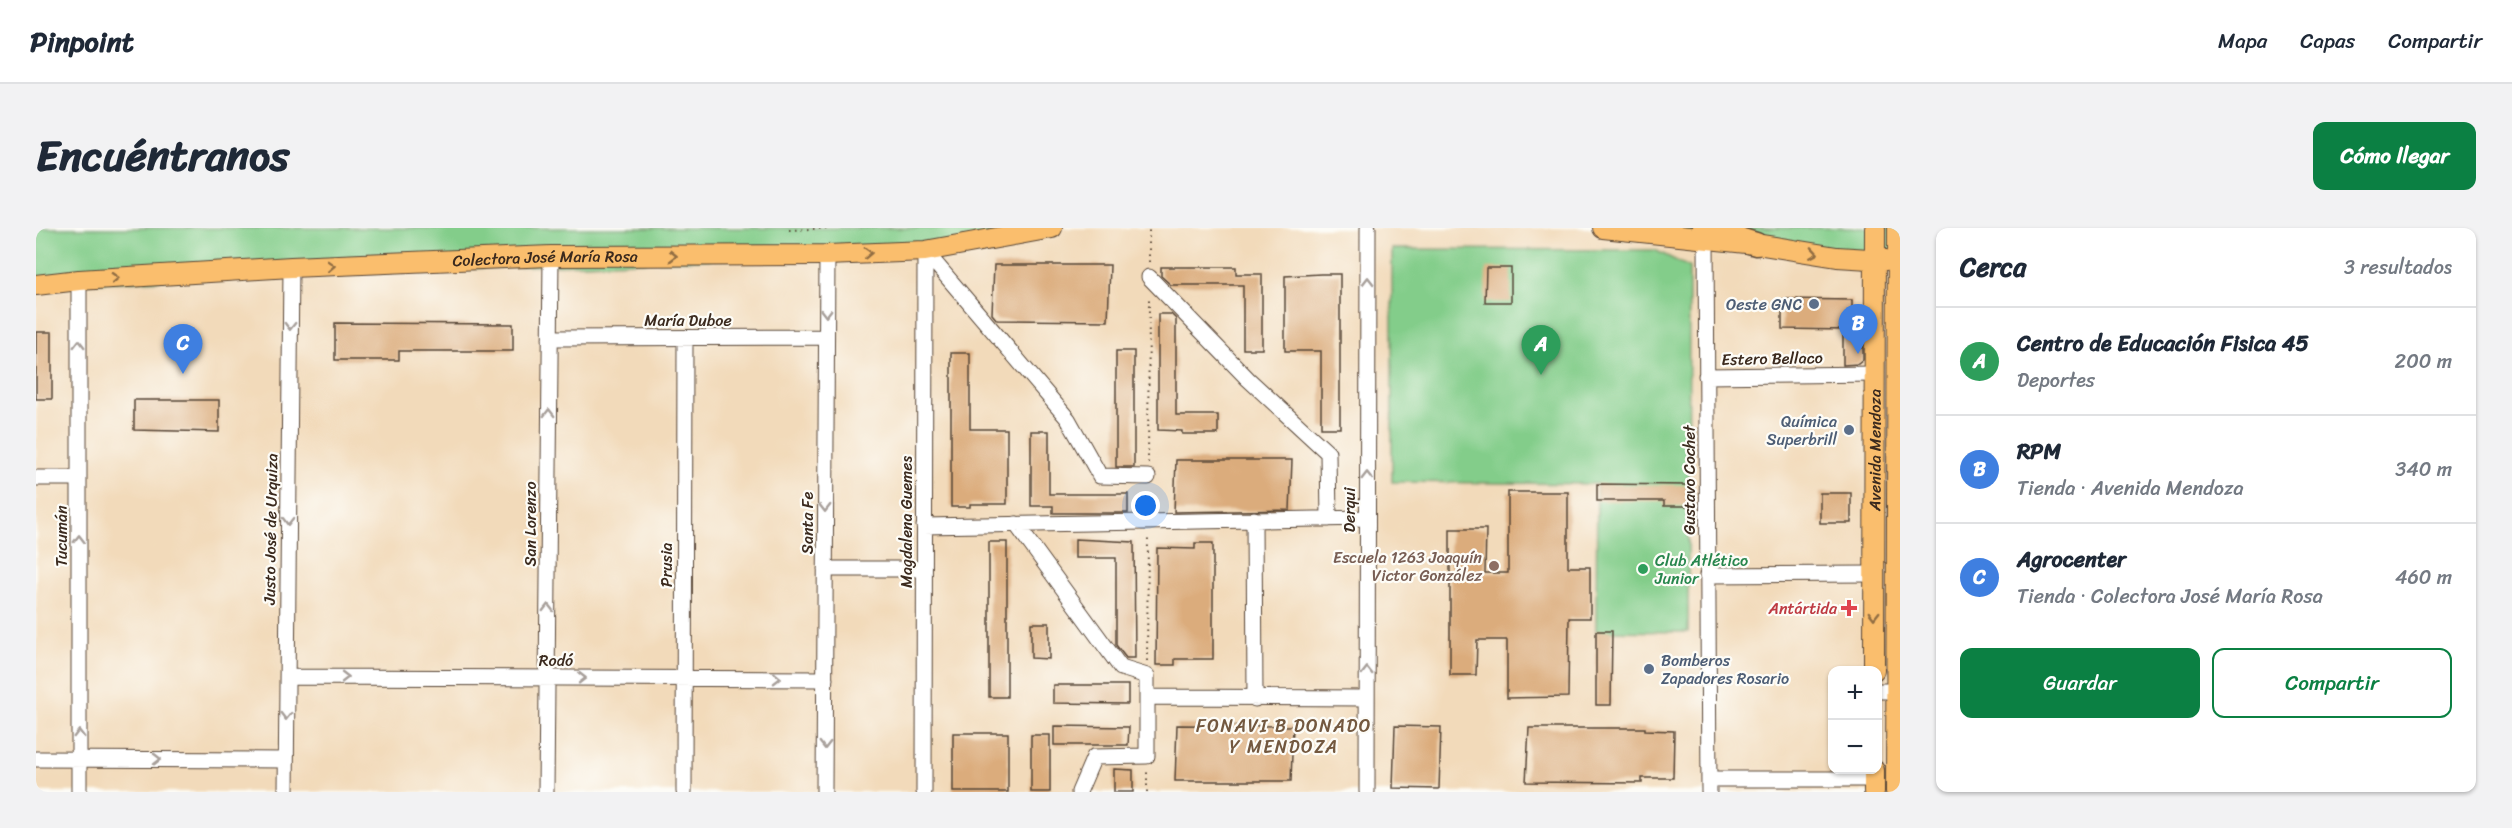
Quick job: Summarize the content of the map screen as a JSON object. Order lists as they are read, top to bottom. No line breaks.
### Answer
{"streets":{"main road":["Colectora José María Rosa","Avenida Mendoza"],"street":["María Duboe","Estero Bellaco","Gustavo Cochet","Derqui","Magdalena Guemes","Santa Fe","San Lorenzo","Justo José de Urquiza","Tucumán","Prusia","Rodó"]},"crossings":[["Colectora José María Rosa","Magdalena Guemes"],["Colectora José María Rosa","Santa Fe"],["Colectora José María Rosa","San Lorenzo"],["Colectora José María Rosa","Justo José de Urquiza"],["Colectora José María Rosa","Tucumán"],["María Duboe","Santa Fe"],["María Duboe","San Lorenzo"],["María Duboe","Prusia"],["Estero Bellaco","Avenida Mendoza"],["Estero Bellaco","Gustavo Cochet"],["Santa Fe","Rodó"],["San Lorenzo","Rodó"],["Justo José de Urquiza","Rodó"],["Prusia","Rodó"]],"one_way":["Colectora José María Rosa","Santa Fe","San Lorenzo","Justo José de Urquiza","Tucumán","Rodó"],"districts":["FONAVI B DONADO Y MENDOZA"],"places":{"other":["Oeste GNC","Química Superbrill","Escuela 1263 Joaquín Victor González","Club Atlético Junior","Bomberos Zapadores Rosario"],"health":["Antártida"]},"page":{"header":"Pinpoint","nav":["Mapa","Capas","Compartir"],"title":"Encuéntranos","buttons":["Cómo llegar",["Guardar","Compartir"]],"heading":["Cerca","3 resultados"],"pins":["B","C","A"],"list":[{"mark":"A","name":"Centro de Educación Fisica 45","note":"Deportes","value":"200 m"},{"mark":"B","name":"RPM","note":"Tienda · Avenida Mendoza","value":"340 m"},{"mark":"C","name":"Agrocenter","note":"Tienda · Colectora José María Rosa","value":"460 m"}],"map_buttons":["+","−"]}}
